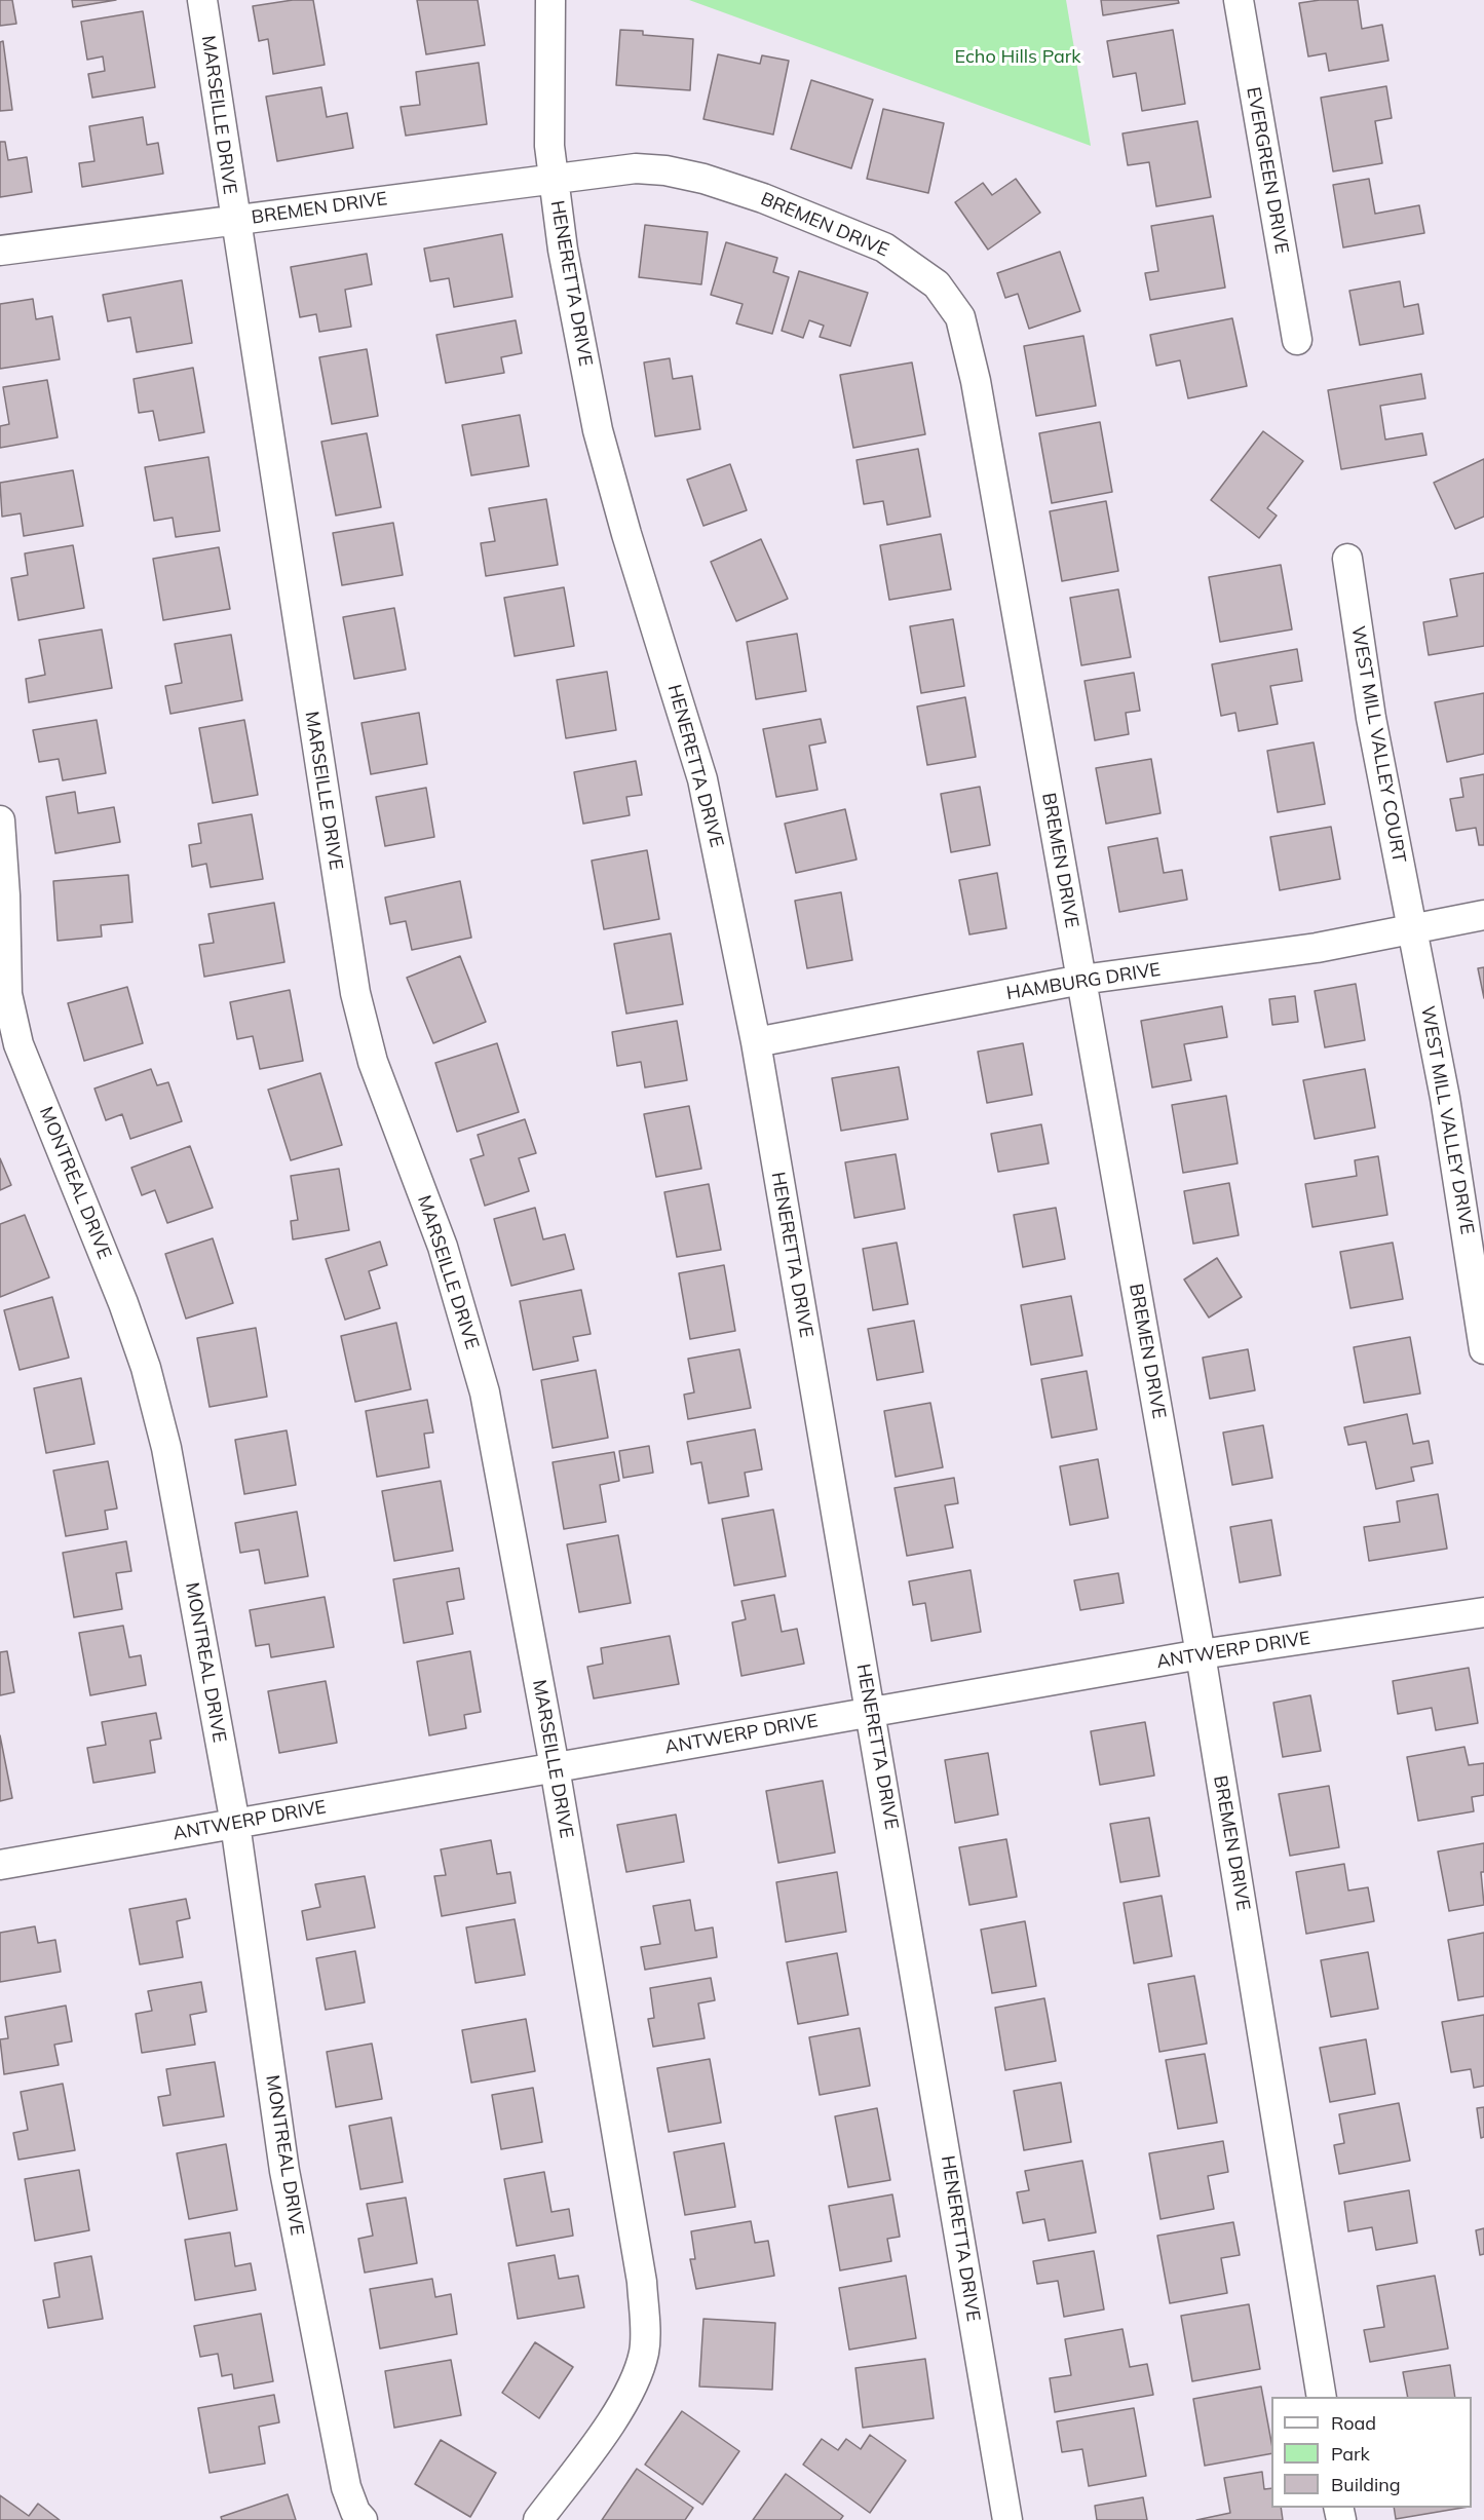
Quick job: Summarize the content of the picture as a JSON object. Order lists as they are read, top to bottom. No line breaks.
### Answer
{"streets":{"street":["MARSEILLE DRIVE","EVERGREEN DRIVE","BREMEN DRIVE","HENERETTA DRIVE","WEST MILL VALLEY COURT","HAMBURG DRIVE","WEST MILL VALLEY DRIVE","MONTREAL DRIVE","ANTWERP DRIVE"]},"crossings":[["MARSEILLE DRIVE","BREMEN DRIVE"],["MARSEILLE DRIVE","ANTWERP DRIVE"],["BREMEN DRIVE","HENERETTA DRIVE"],["BREMEN DRIVE","HAMBURG DRIVE"],["BREMEN DRIVE","ANTWERP DRIVE"],["HENERETTA DRIVE","HAMBURG DRIVE"],["HENERETTA DRIVE","ANTWERP DRIVE"],["WEST MILL VALLEY COURT","HAMBURG DRIVE"],["WEST MILL VALLEY COURT","WEST MILL VALLEY DRIVE"],["HAMBURG DRIVE","WEST MILL VALLEY DRIVE"],["MONTREAL DRIVE","ANTWERP DRIVE"]],"parks":["Echo Hills Park"],"legend":["Road","Park","Building"]}
